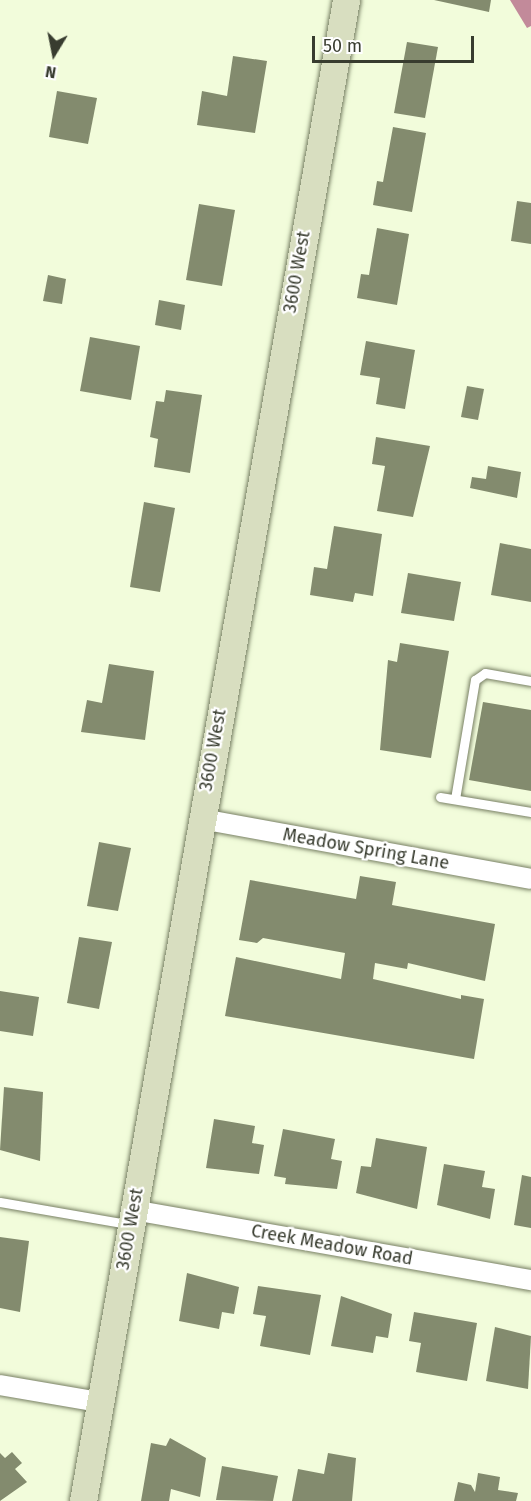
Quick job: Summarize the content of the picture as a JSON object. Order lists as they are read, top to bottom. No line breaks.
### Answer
{"streets":{"main road":["3600 West"],"street":["Meadow Spring Lane","Creek Meadow Road"]},"crossings":[["3600 West","Meadow Spring Lane"],["3600 West","Creek Meadow Road"]],"scale_bar":"50 m","north":"bottom"}
